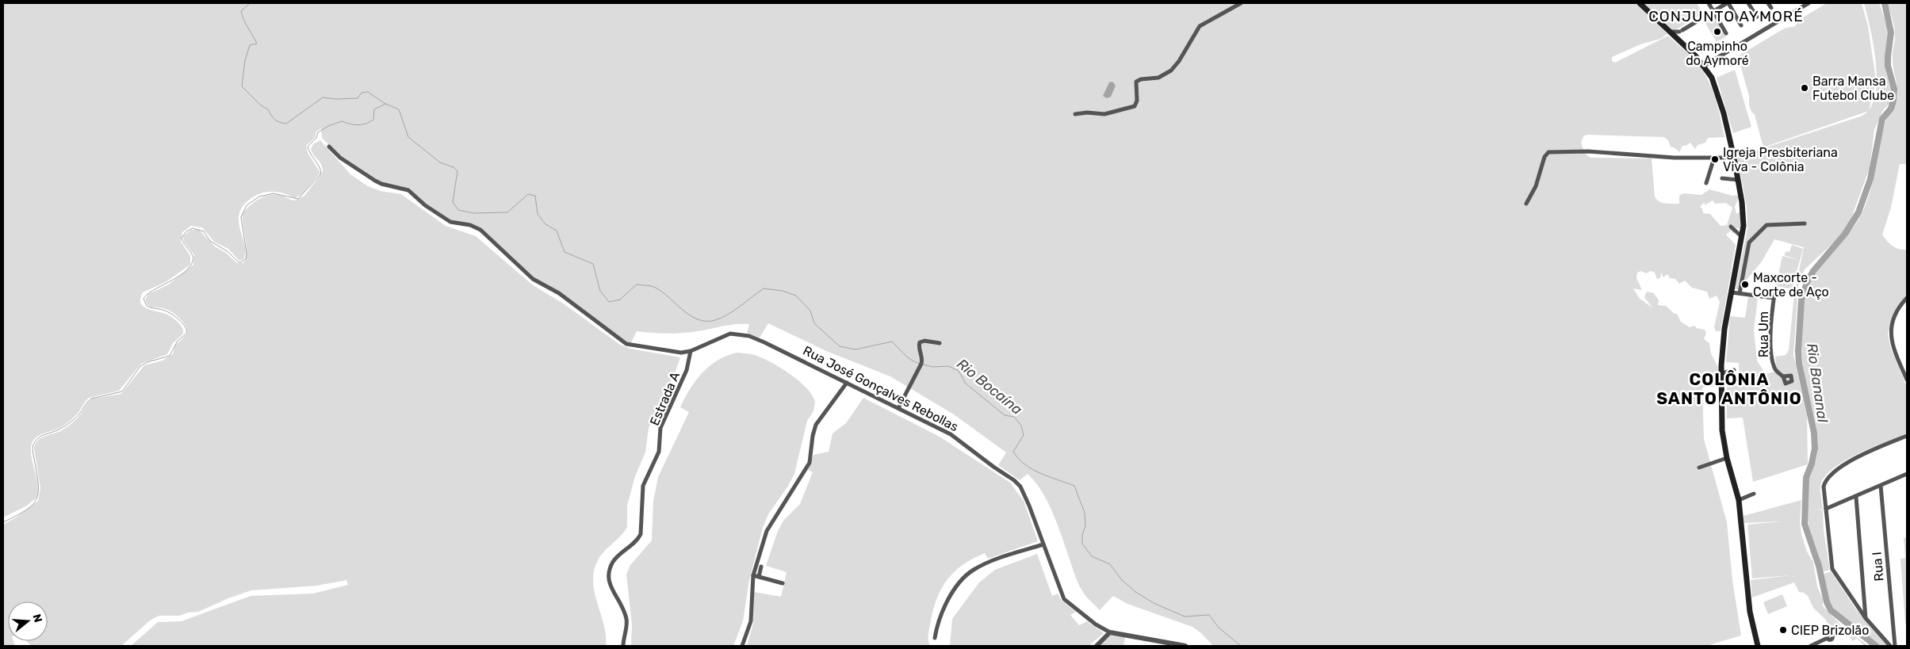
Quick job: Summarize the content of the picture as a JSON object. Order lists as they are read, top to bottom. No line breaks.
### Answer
{"streets":{"street":["Rua Um","Rua José Gonçalves Rebollas","Estrada A","Rua I"]},"crossings":[["Rua José Gonçalves Rebollas","Estrada A"]],"districts":["CONJUNTO AYMORÉ","COLÔNIA SANTO ANTÔNIO"],"water":["Rio Bananal","Rio Bocaína"],"places":["Campinho do Aymoré","Barra Mansa Futebol Clube","Igreja Presbiteriana Viva - Colônia","Maxcorte - Corte de Aço","CIEP Brizolão"],"north":"right"}
